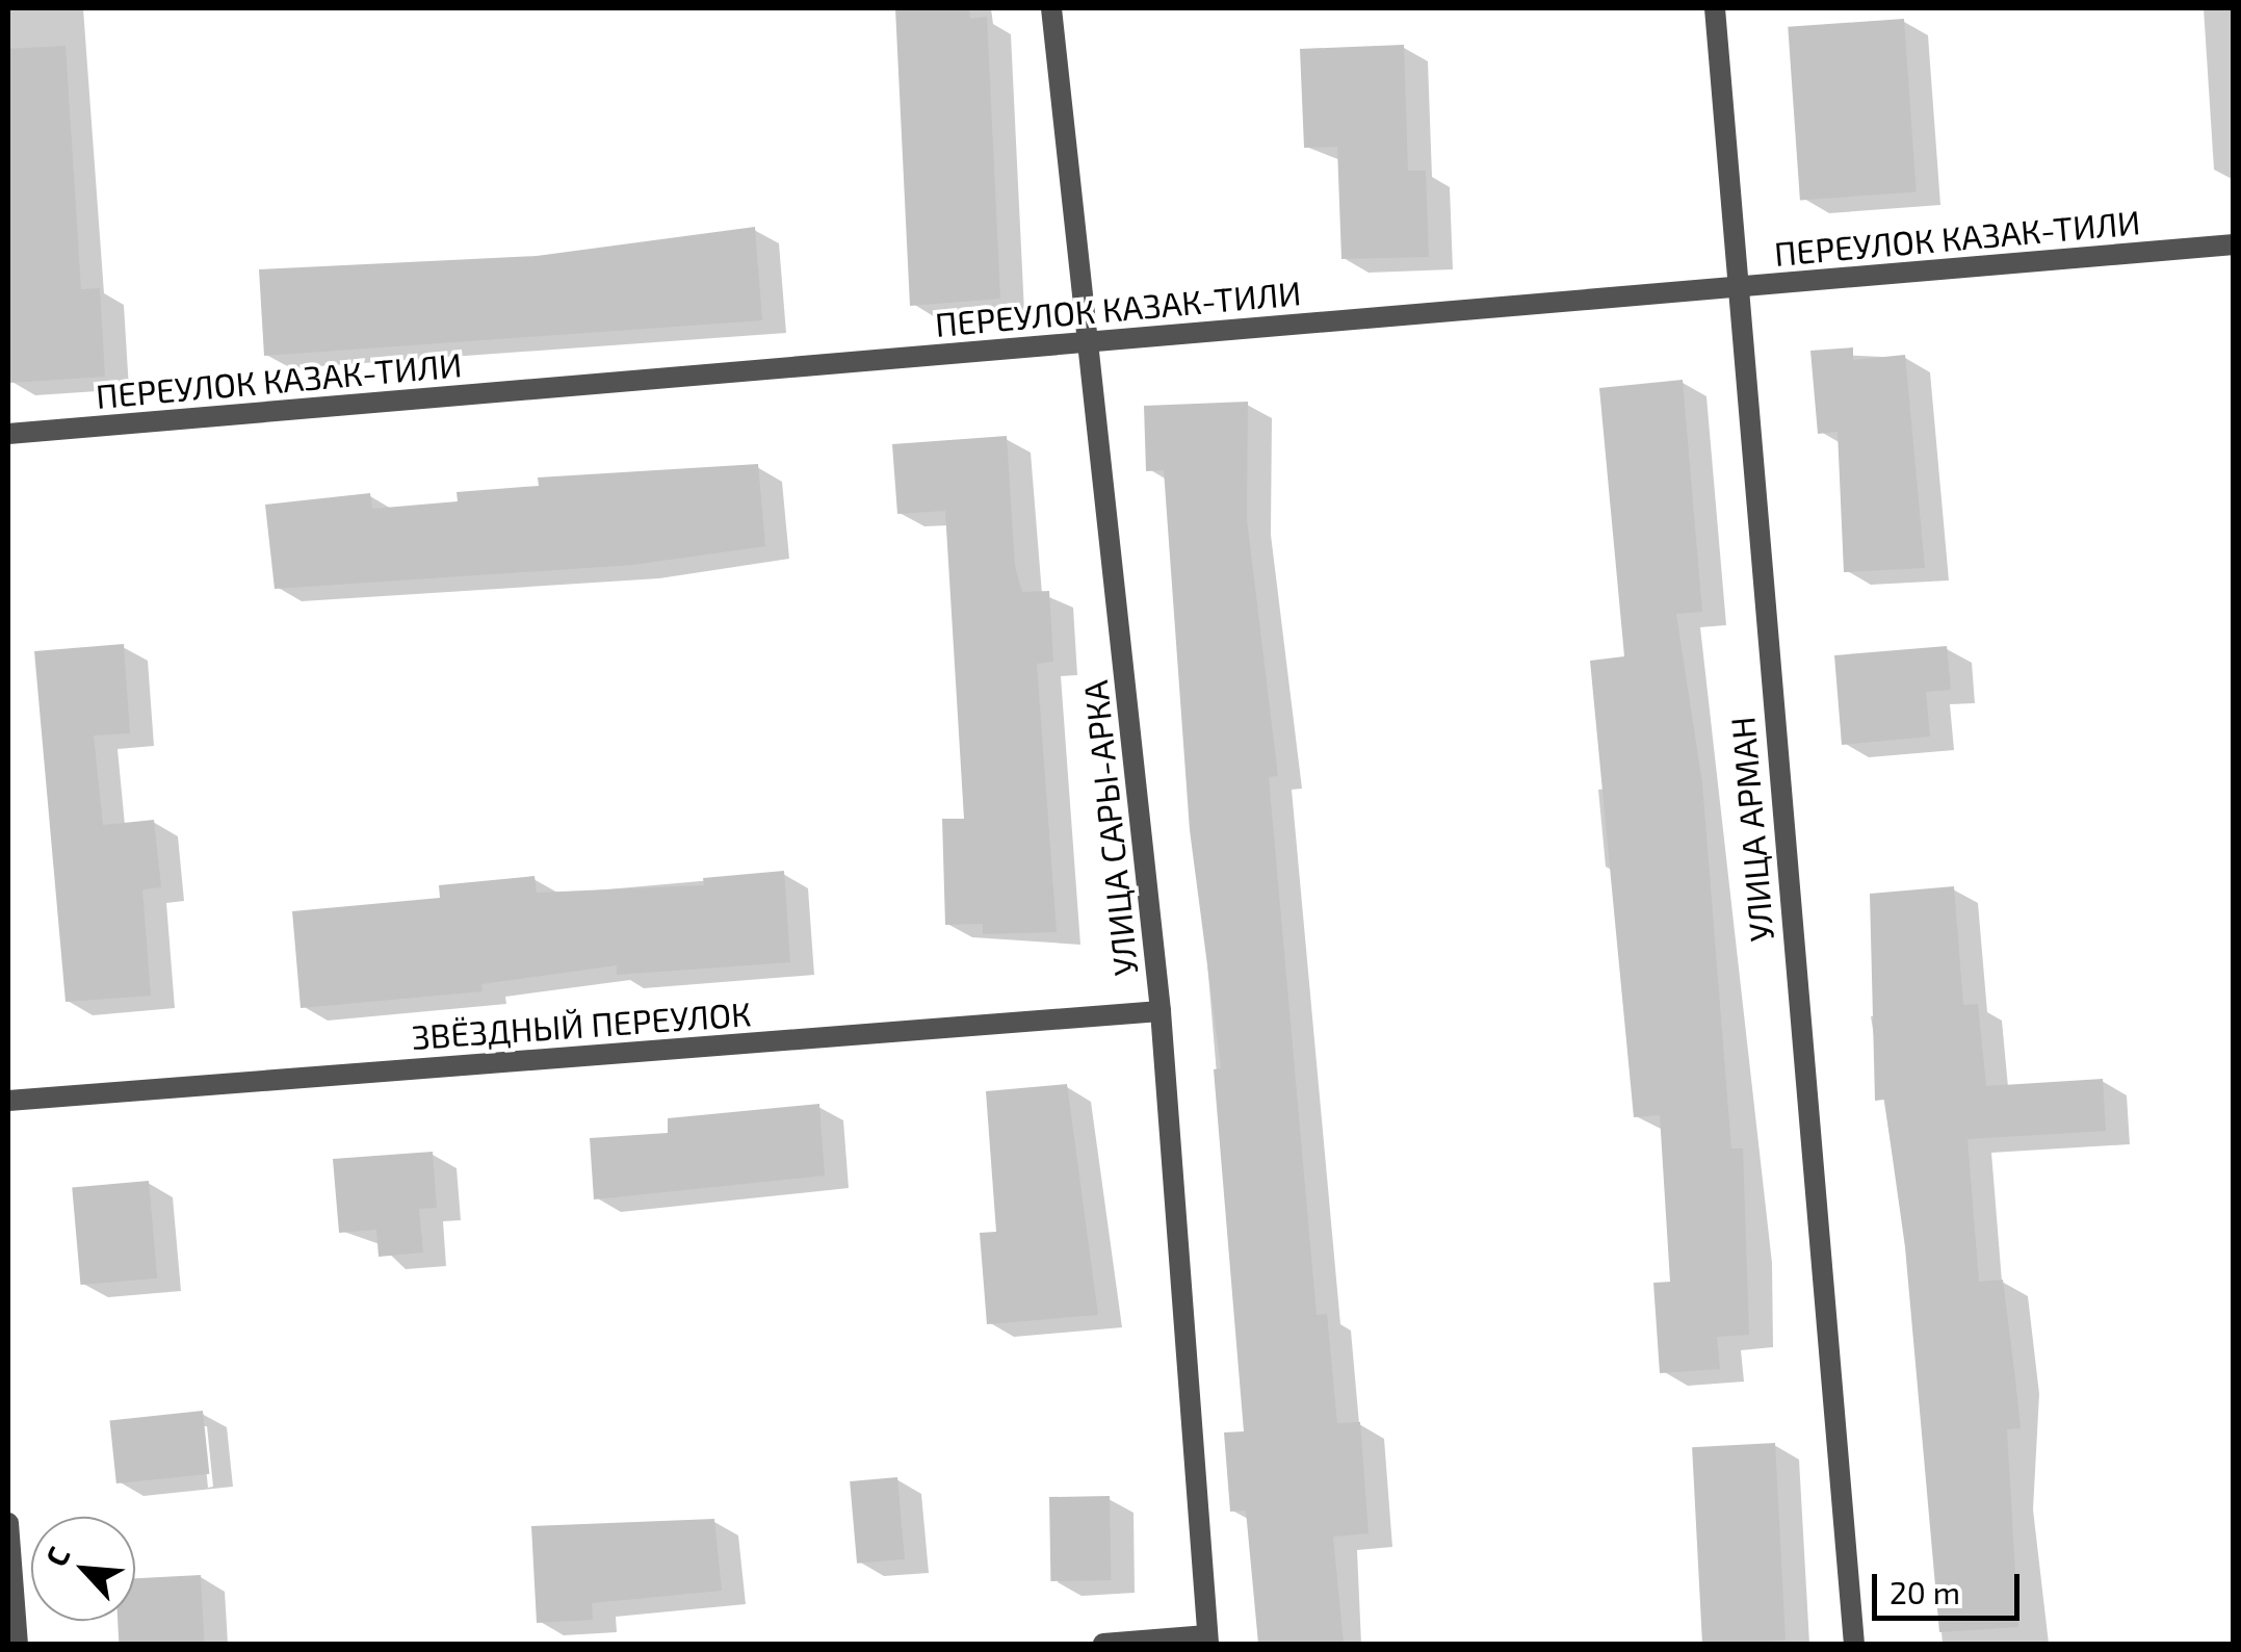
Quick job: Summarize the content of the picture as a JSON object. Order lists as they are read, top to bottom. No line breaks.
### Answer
{"streets":{"lane":["ПЕРЕУЛОК КАЗАК-ТИЛИ","УЛИЦА САРЫ-АРКА","УЛИЦА АРМАН","ЗВЁЗДНЫЙ ПЕРЕУЛОК"]},"crossings":[["ПЕРЕУЛОК КАЗАК-ТИЛИ","УЛИЦА САРЫ-АРКА"],["ПЕРЕУЛОК КАЗАК-ТИЛИ","УЛИЦА АРМАН"],["УЛИЦА САРЫ-АРКА","ЗВЁЗДНЫЙ ПЕРЕУЛОК"]],"scale_bar":"20 m","north":"top left"}
